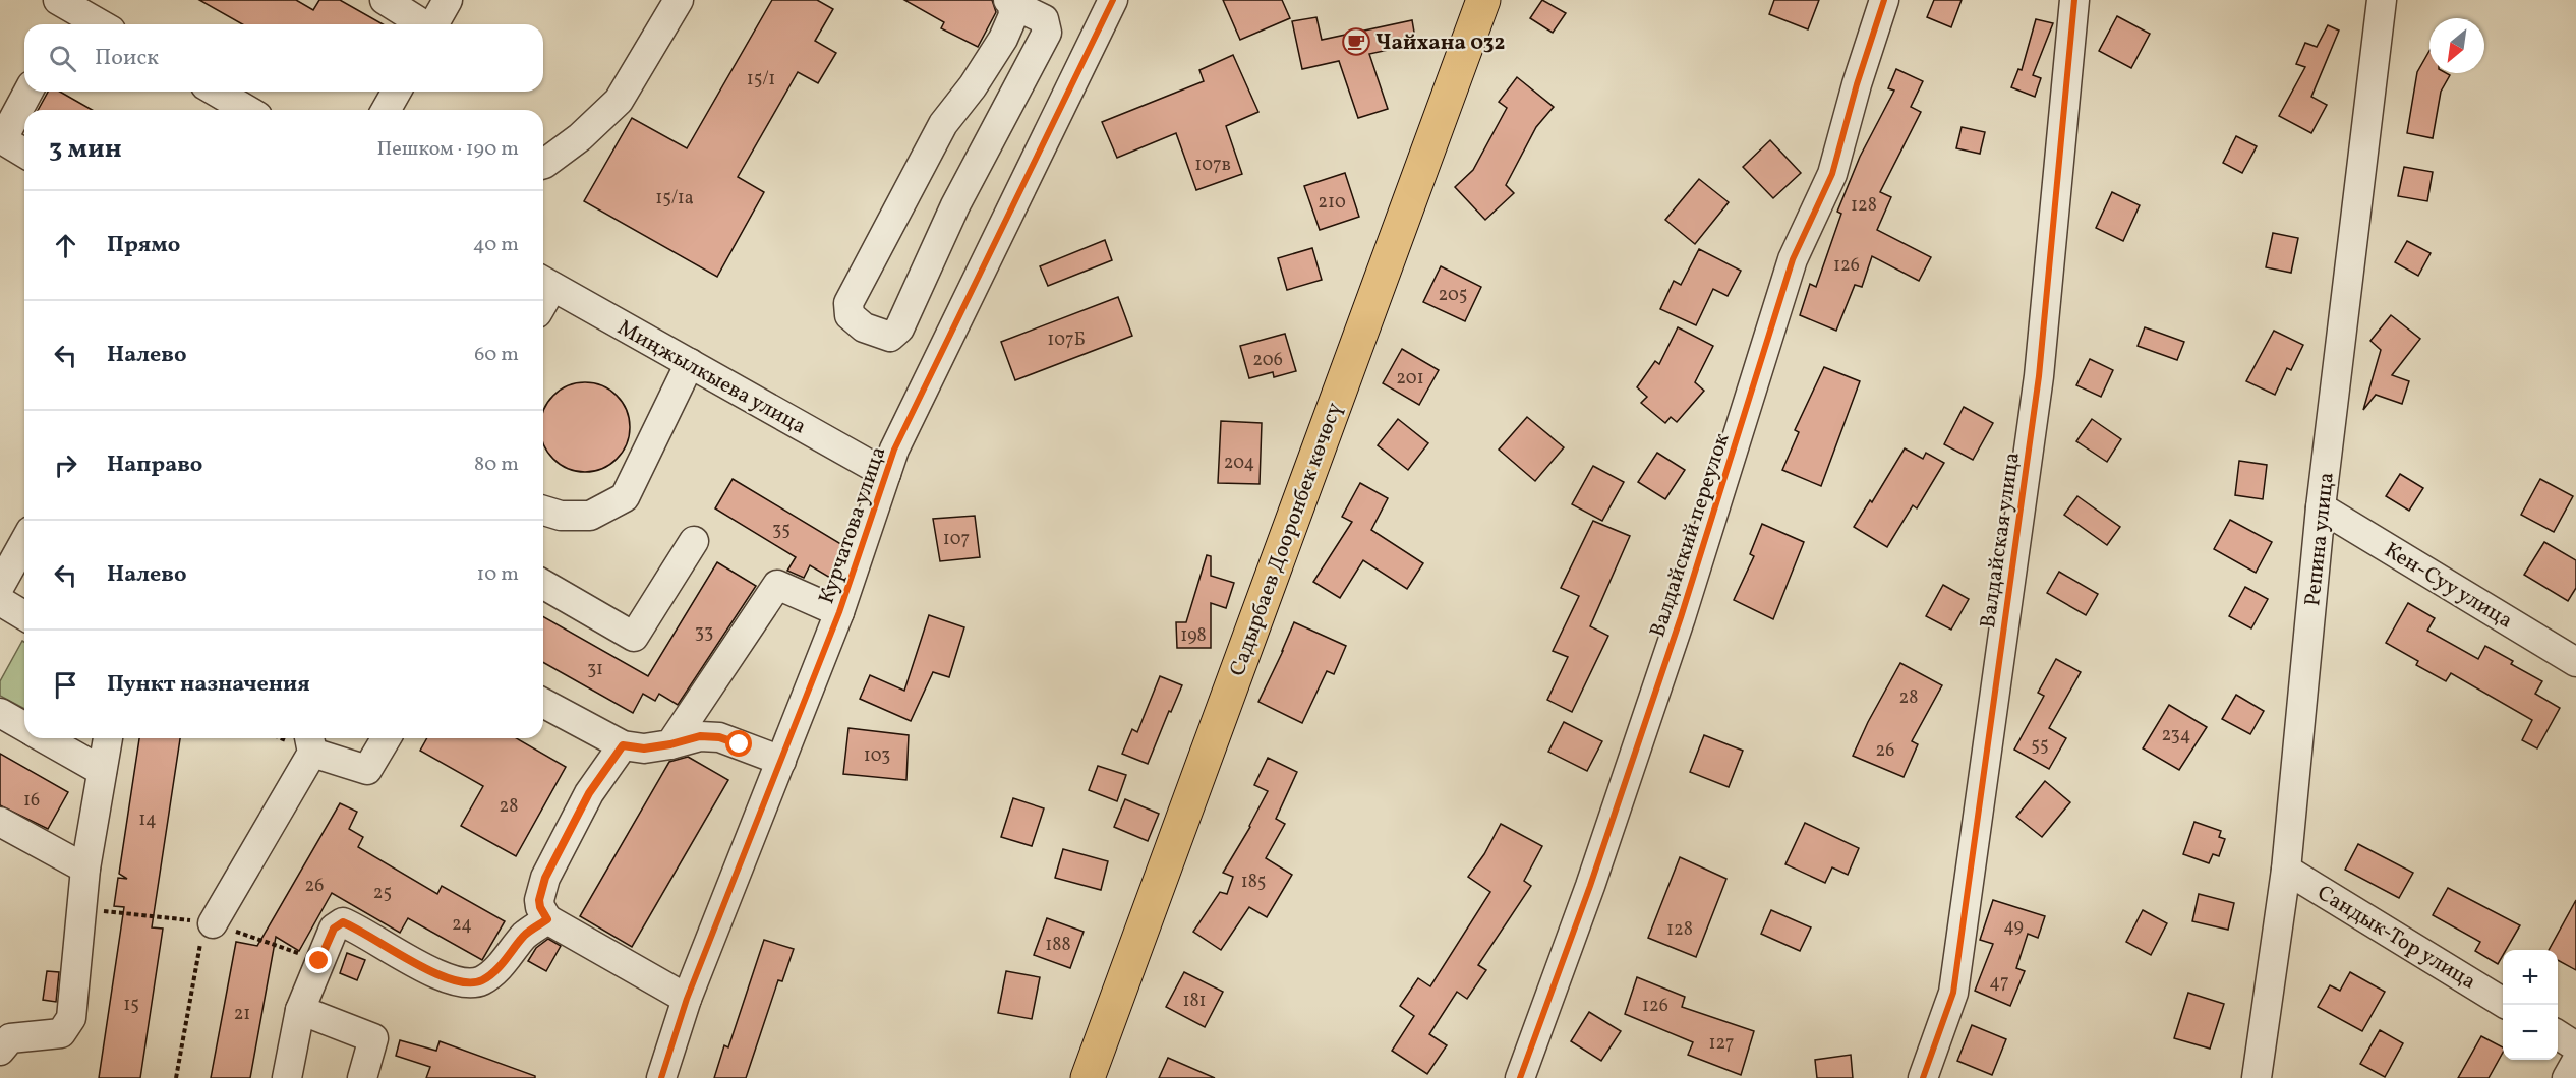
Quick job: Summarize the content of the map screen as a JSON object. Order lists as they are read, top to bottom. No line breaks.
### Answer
{"streets":{"main road":["Садырбаев Дооронбек көчөсү"],"street":["Миңжылкыева улица","Курчатова улица","Валдайский переулок","Репина улица","Валдайская улица","Кен-Суу улица","Сандык-Тор улица"]},"crossings":[["Миңжылкыева улица","Курчатова улица"],["Репина улица","Кен-Суу улица"],["Репина улица","Сандык-Тор улица"]],"places":{"cafe":["Чайхана 032"]},"house_numbers":["15/1","107в","15/1а","210","128","126","205","107Б","206","201","204","35","107","33","198","31","28","234","55","26","103","16","28","14","185","26","25","24","49","128","188","47","181","15","126","21","127"],"north":"bottom left","page":{"search":"Поиск","heading":["3 мин","Пешком · 190 m"],"list":[["Прямо","40 m"],["Налево","60 m"],["Направо","80 m"],["Налево","10 m"],"Пункт назначения"],"map_buttons":["+","−"]}}
